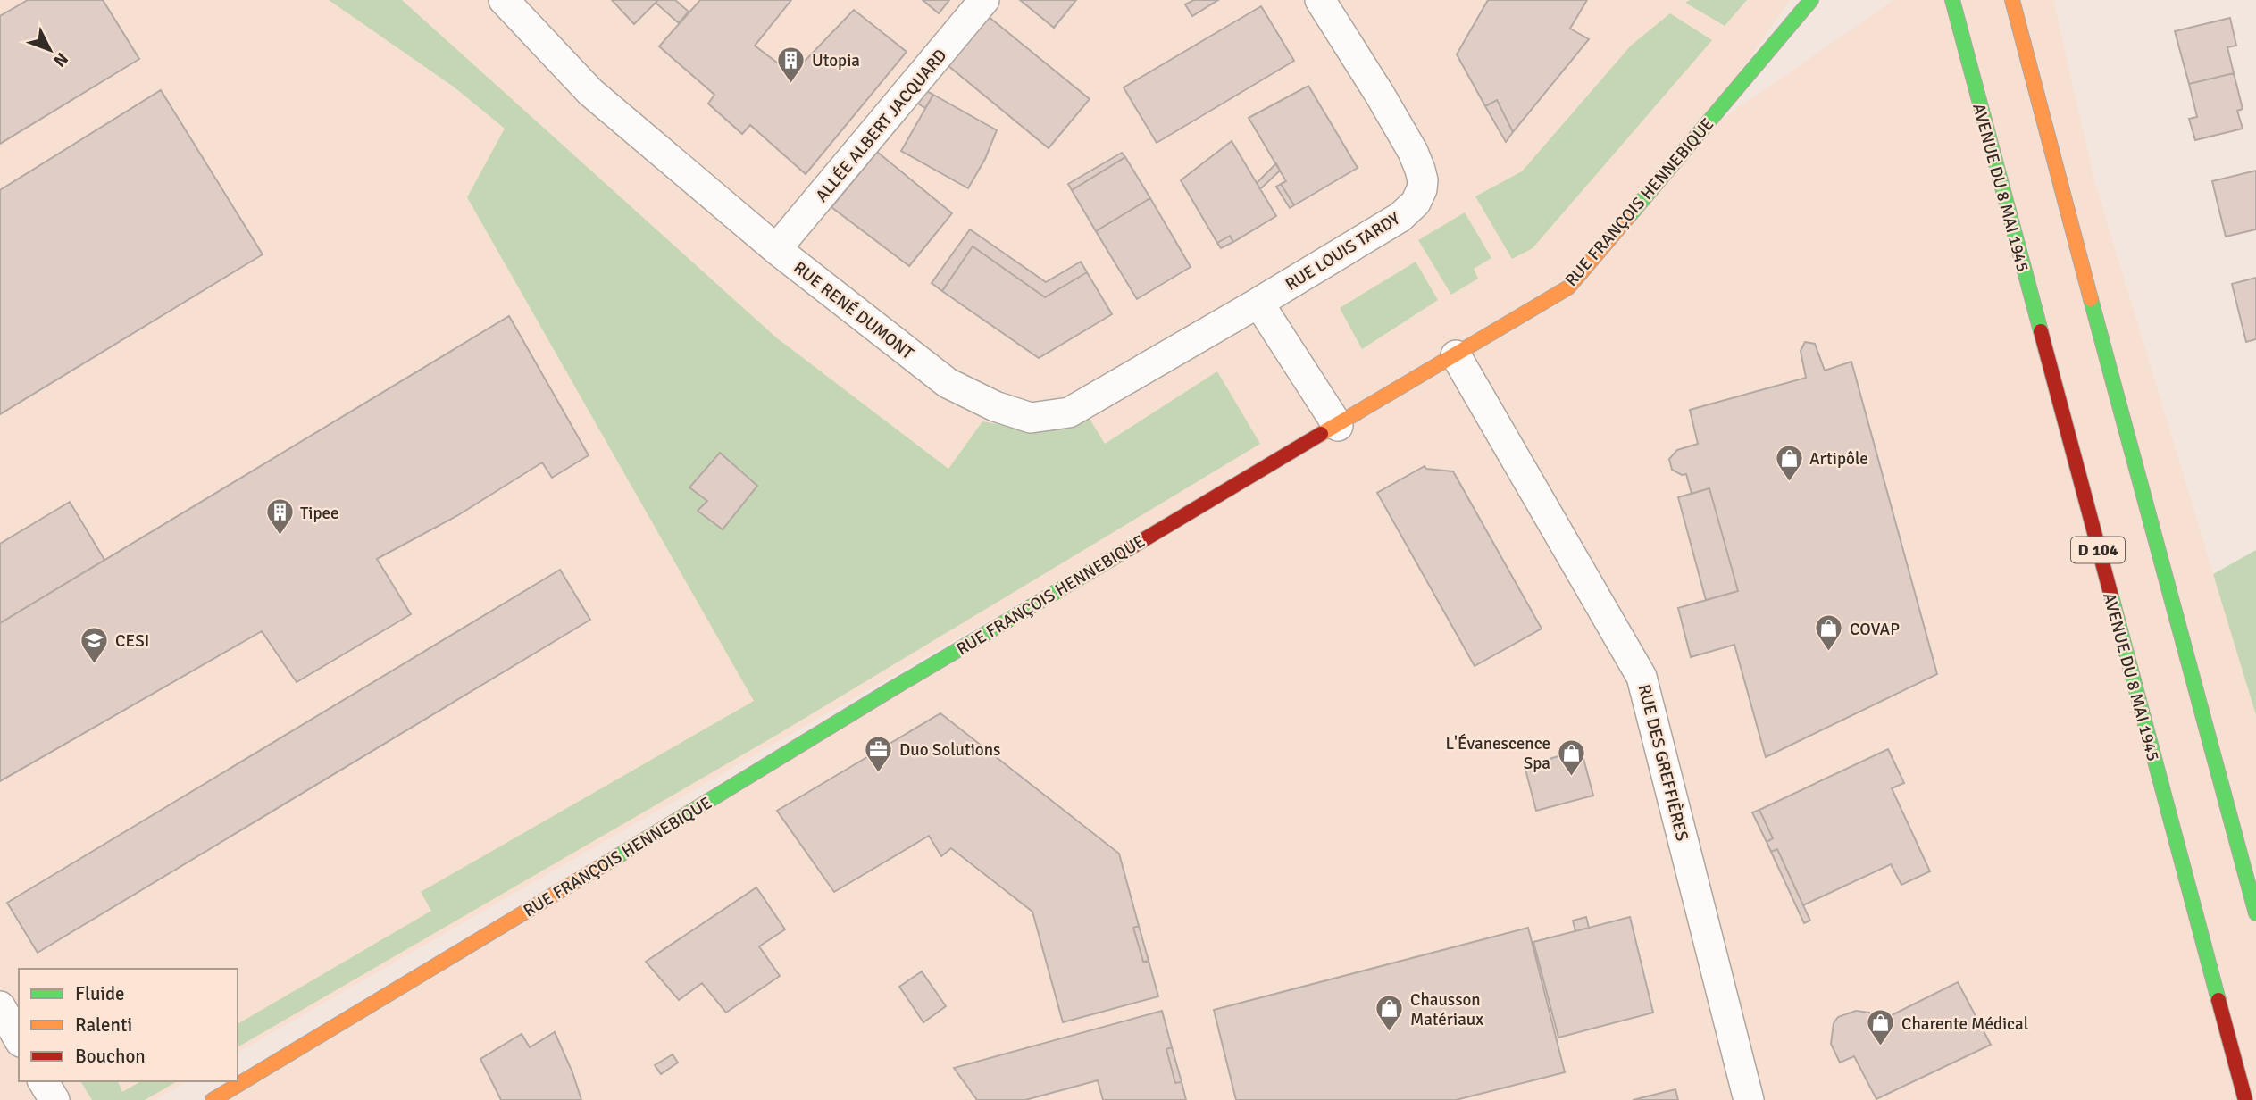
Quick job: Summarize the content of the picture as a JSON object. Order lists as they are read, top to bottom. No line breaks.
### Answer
{"streets":{"main road":["AVENUE DU 8 MAI 1945","RUE FRANÇOIS HENNEBIQUE","D 104"],"street":["ALLÉE ALBERT JACQUARD","RUE LOUIS TARDY","RUE RENÉ DUMONT","RUE DES GREFFIÈRES"]},"crossings":[["ALLÉE ALBERT JACQUARD","RUE RENÉ DUMONT"],["RUE FRANÇOIS HENNEBIQUE","RUE DES GREFFIÈRES"],["RUE LOUIS TARDY","RUE RENÉ DUMONT"]],"places":{"building":["Utopia","Tipee"],"shop":["Artipôle","COVAP","L'Évanescence Spa","Chausson Matériaux","Charente Médical"],"school or university":["CESI"],"office":["Duo Solutions"]},"legend":["Fluide","Ralenti","Bouchon"],"north":"bottom right"}
